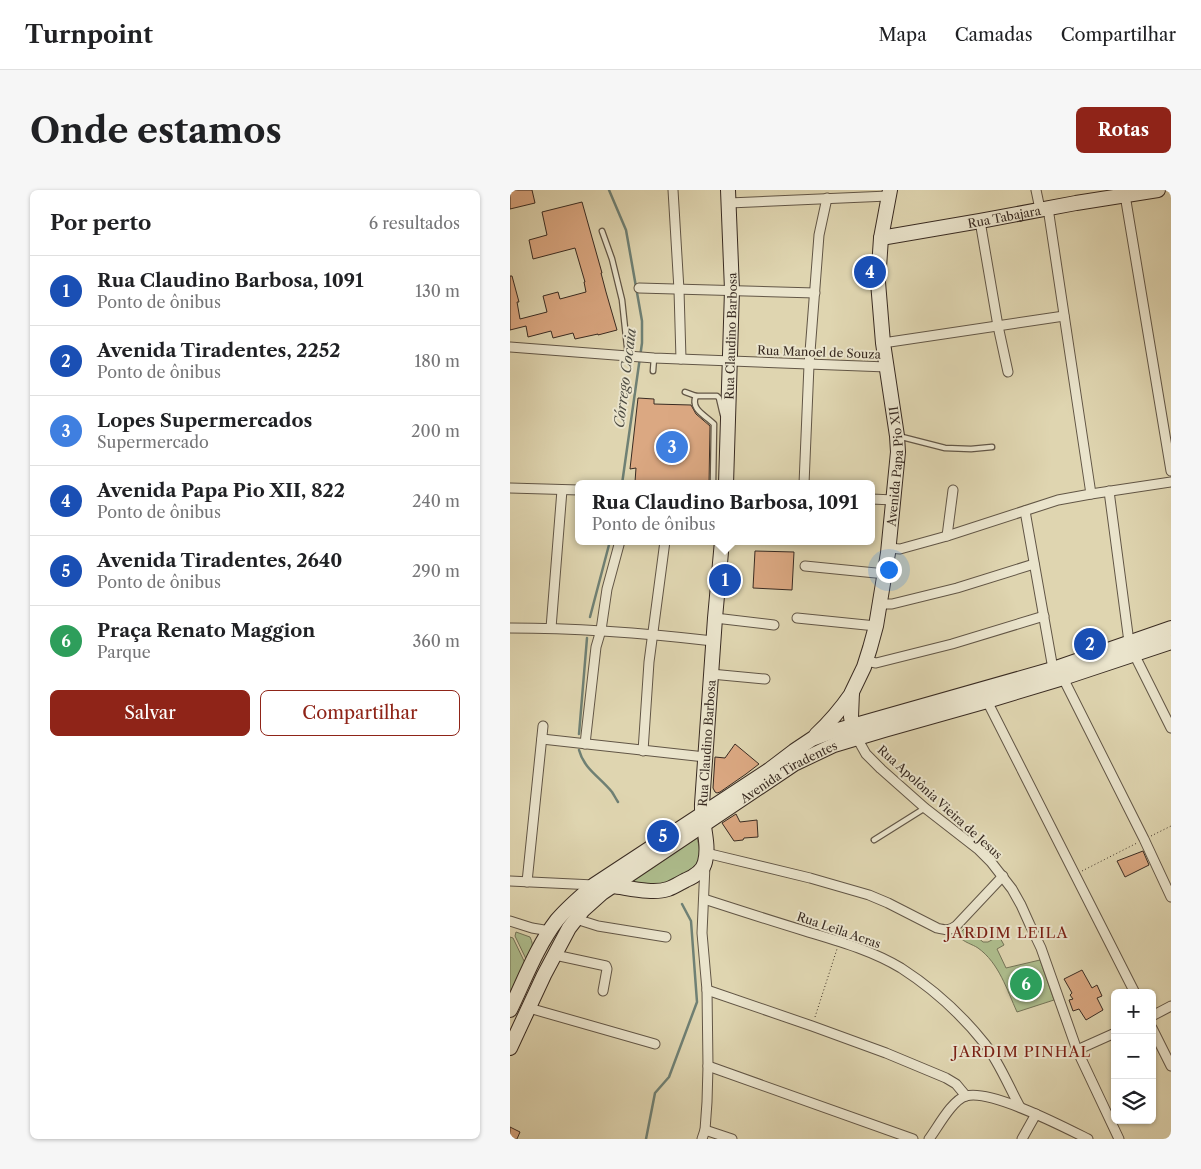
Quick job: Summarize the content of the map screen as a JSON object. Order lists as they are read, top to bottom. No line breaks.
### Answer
{"streets":{"main road":["Rua Tabajara","Rua Claudino Barbosa","Avenida Papa Pio XII","Avenida Tiradentes"],"street":["Rua Manoel de Souza","Rua Apolônia Vieira de Jesus","Rua Leila Acras"]},"crossings":[["Rua Tabajara","Avenida Papa Pio XII"],["Rua Claudino Barbosa","Rua Manoel de Souza"],["Rua Claudino Barbosa","Avenida Tiradentes"],["Rua Manoel de Souza","Avenida Papa Pio XII"],["Avenida Papa Pio XII","Avenida Tiradentes"],["Avenida Papa Pio XII","Rua Apolônia Vieira de Jesus"],["Avenida Tiradentes","Rua Apolônia Vieira de Jesus"]],"districts":["JARDIM LEILA","JARDIM PINHAL"],"water":["Córrego Cocaia"],"page":{"header":"Turnpoint","nav":["Mapa","Camadas","Compartilhar"],"buttons":["Rotas",["Salvar","Compartilhar"]],"title":"Onde estamos","heading":["Por perto","6 resultados"],"pins":["4","3","1","2","5","6"],"list":[{"mark":"1","name":"Rua Claudino Barbosa, 1091","note":"Ponto de ônibus","value":"130 m"},{"mark":"2","name":"Avenida Tiradentes, 2252","note":"Ponto de ônibus","value":"180 m"},{"mark":"3","name":"Lopes Supermercados","note":"Supermercado","value":"200 m"},{"mark":"4","name":"Avenida Papa Pio XII, 822","note":"Ponto de ônibus","value":"240 m"},{"mark":"5","name":"Avenida Tiradentes, 2640","note":"Ponto de ônibus","value":"290 m"},{"mark":"6","name":"Praça Renato Maggion","note":"Parque","value":"360 m"}],"popup":["Rua Claudino Barbosa, 1091","Ponto de ônibus"],"map_buttons":["+","−"]}}
